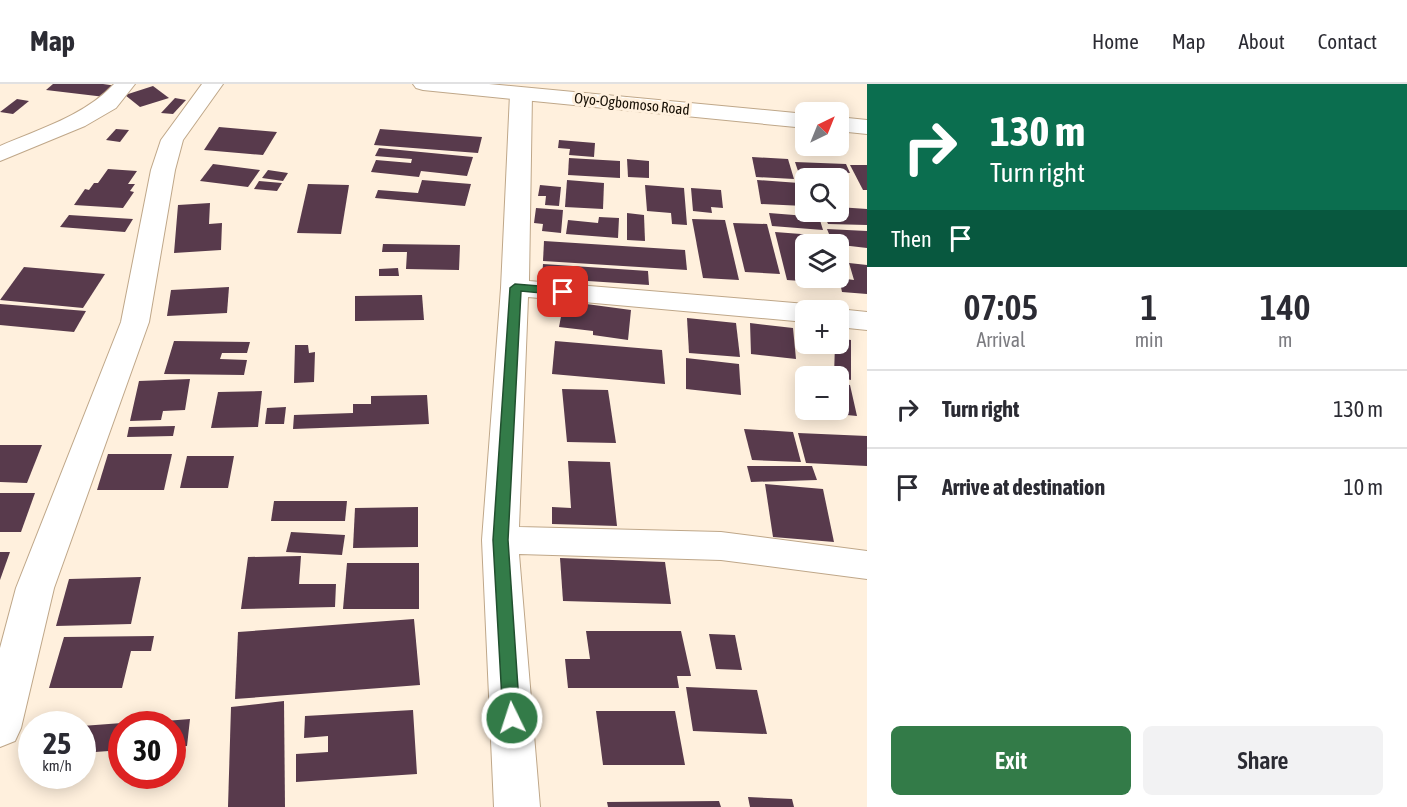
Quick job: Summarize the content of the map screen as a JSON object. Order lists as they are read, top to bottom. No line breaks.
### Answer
{"streets":{"main road":["Oyo-Ogbomoso Road"]},"north":"top right","page":{"header":"Map","nav":["Home","Map","About","Contact"],"turn":["130 m","Turn right"],"map_buttons":["+","−"],"then":"Then","eta":["07:05","Arrival","1","min","140","m"],"list":[{"name":"Turn right","value":"130 m"},{"name":"Arrive at destination","value":"10 m"}],"speed":"25 km/h","limit":"30","buttons":["Exit","Share"]}}
